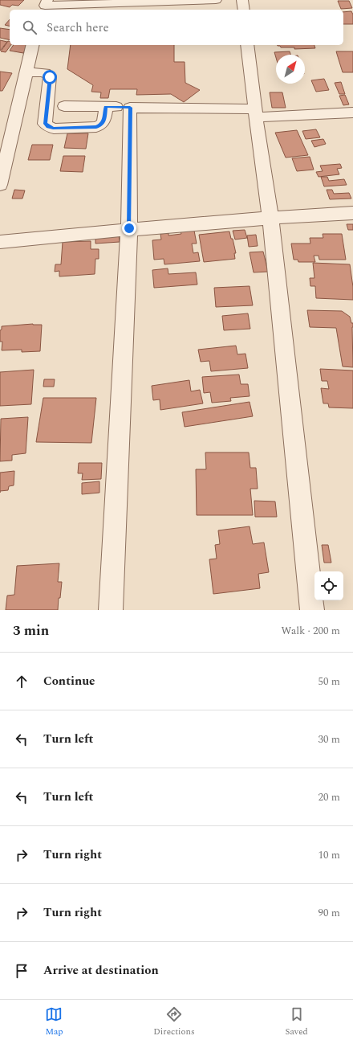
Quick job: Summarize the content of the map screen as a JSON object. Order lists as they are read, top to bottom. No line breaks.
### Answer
{"north":"top right","page":{"search":"Search here","heading":["3 min","Walk · 200 m"],"list":[["Continue","50 m"],["Turn left","30 m"],["Turn left","20 m"],["Turn right","10 m"],["Turn right","90 m"],"Arrive at destination"],"nav":["Map","Directions","Saved"]}}
